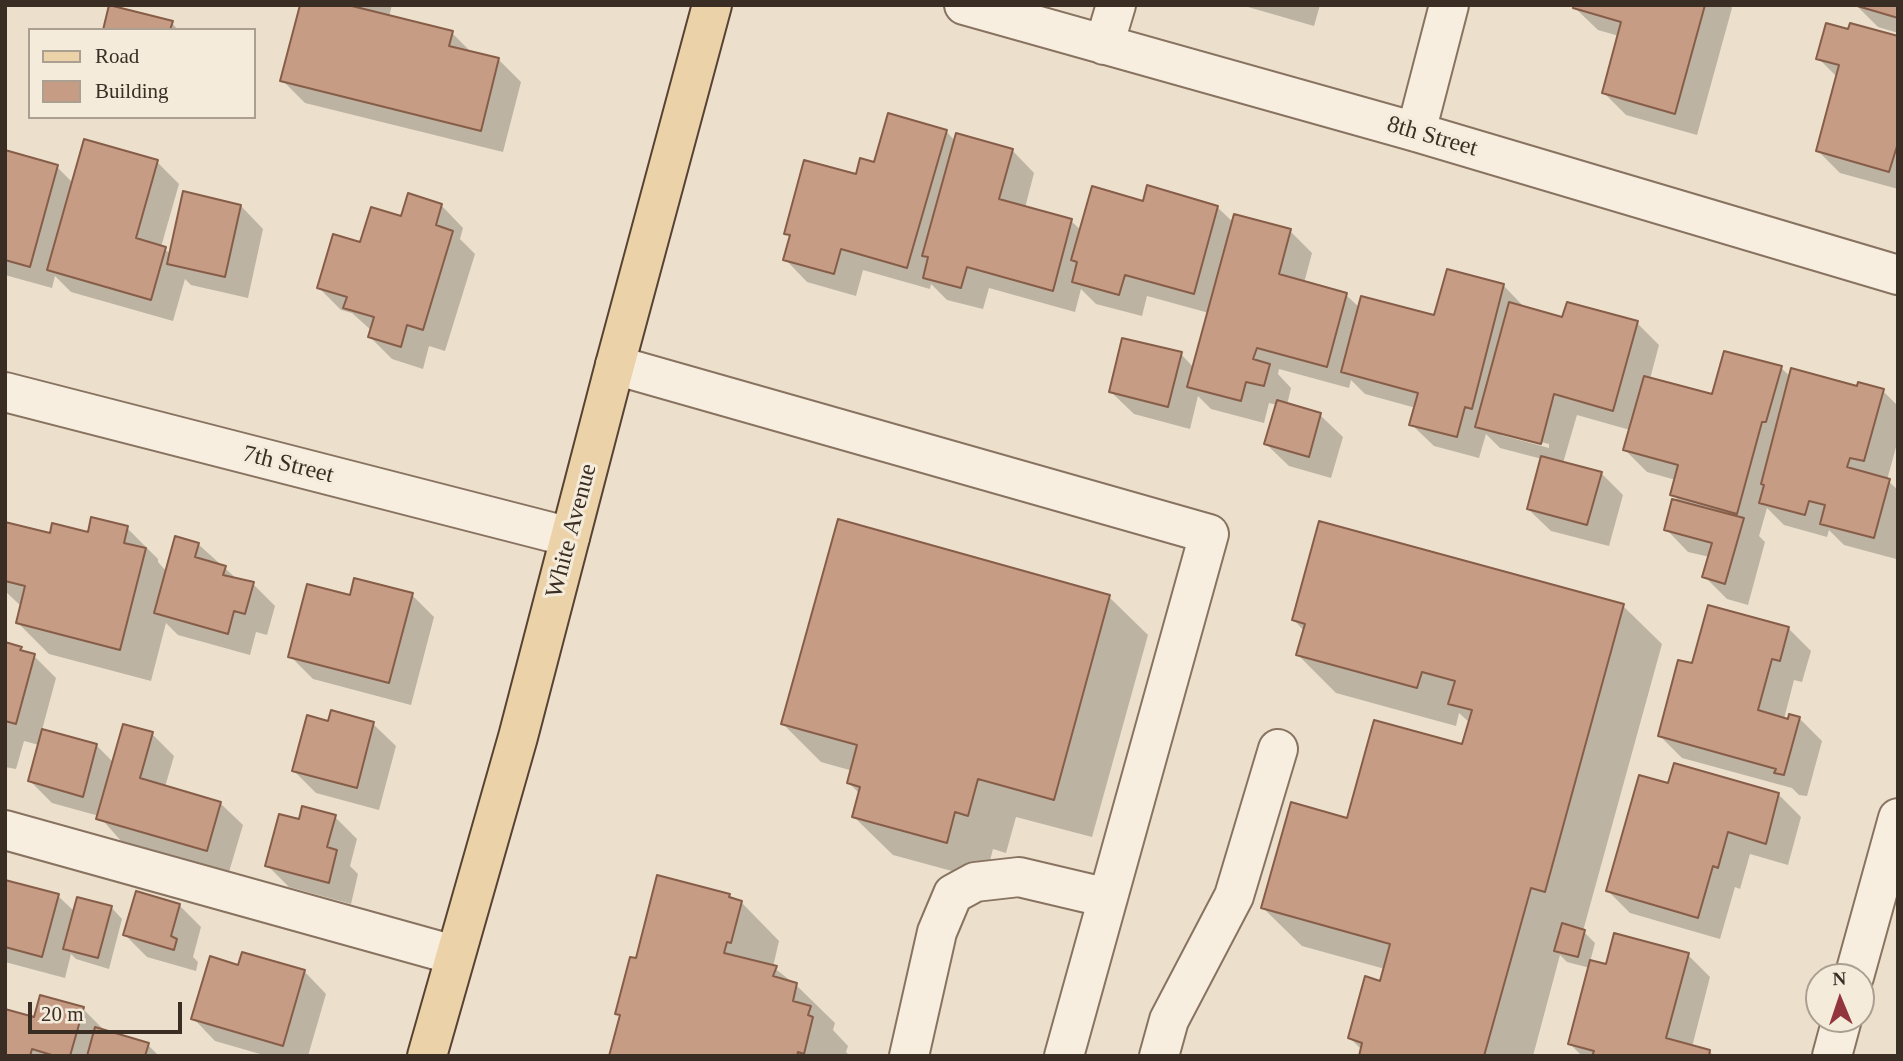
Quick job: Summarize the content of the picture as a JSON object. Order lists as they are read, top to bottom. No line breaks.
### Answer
{"streets":{"main road":["White Avenue"],"street":["8th Street","7th Street"]},"crossings":[["7th Street","White Avenue"]],"legend":["Road","Building"],"scale_bar":"20 m","north":"top"}
